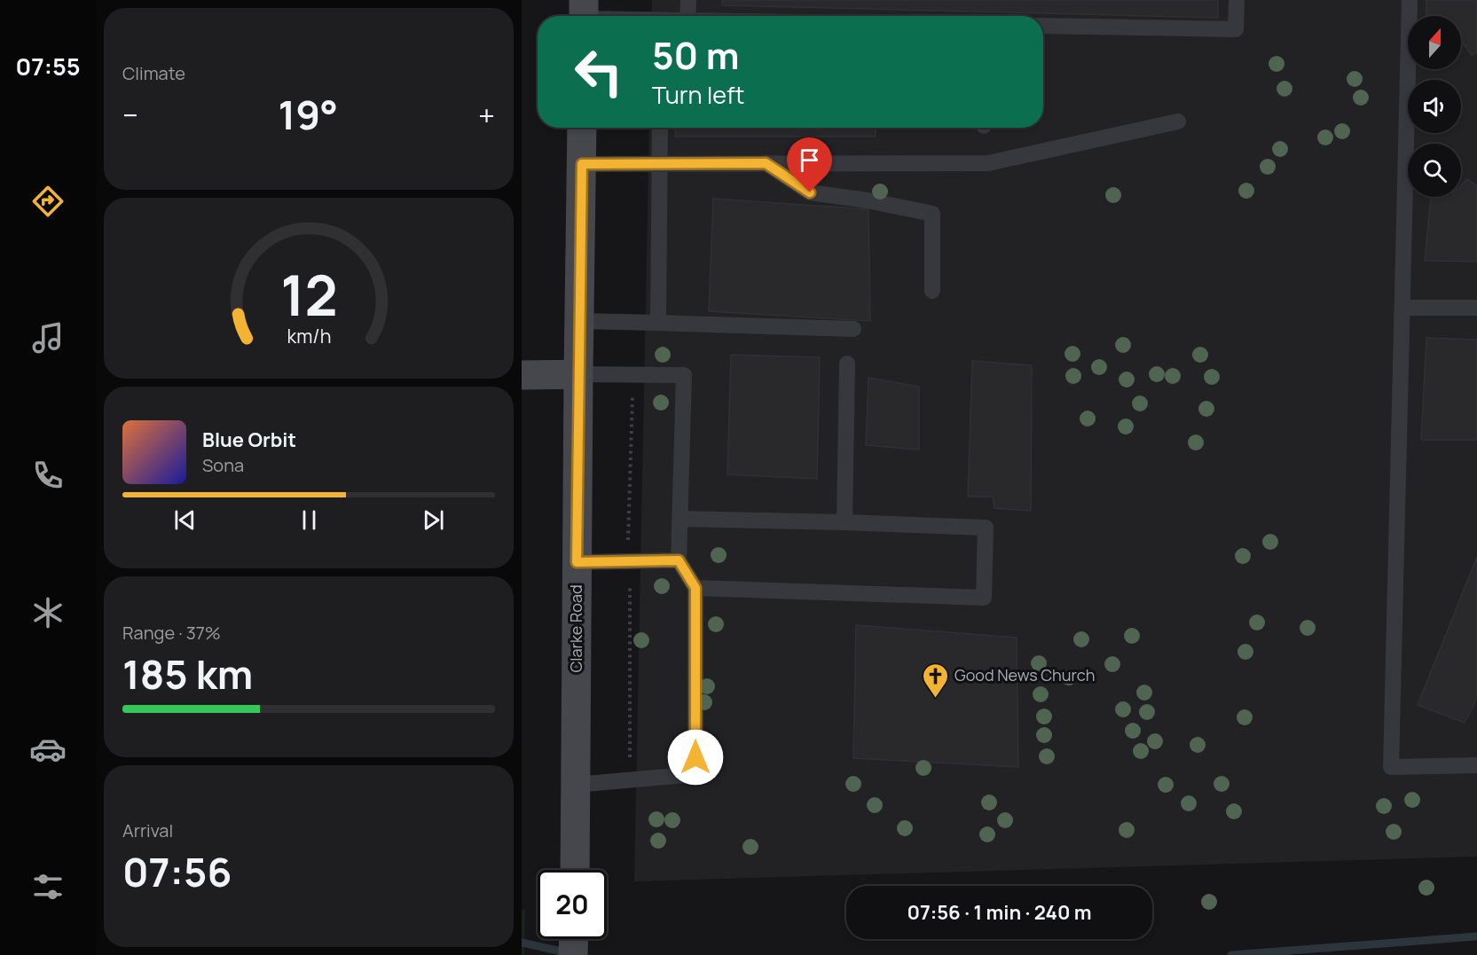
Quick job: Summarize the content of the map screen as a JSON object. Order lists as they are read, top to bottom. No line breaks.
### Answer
{"streets":{"main road":["Clarke Road"]},"places":{"church":["Good News Church"]},"north":"top","page":{"tabs":"07:55","tile":["Climate",["Range · 37%","185 km"],["Arrival","07:56"]],"turn":["50 m","Turn left"],"heat":["−","19°","+"],"song":["Blue Orbit","Sona"],"limit":"20","trip":"07:56 · 1 min · 240 m","gauge":["12","km/h"]}}
